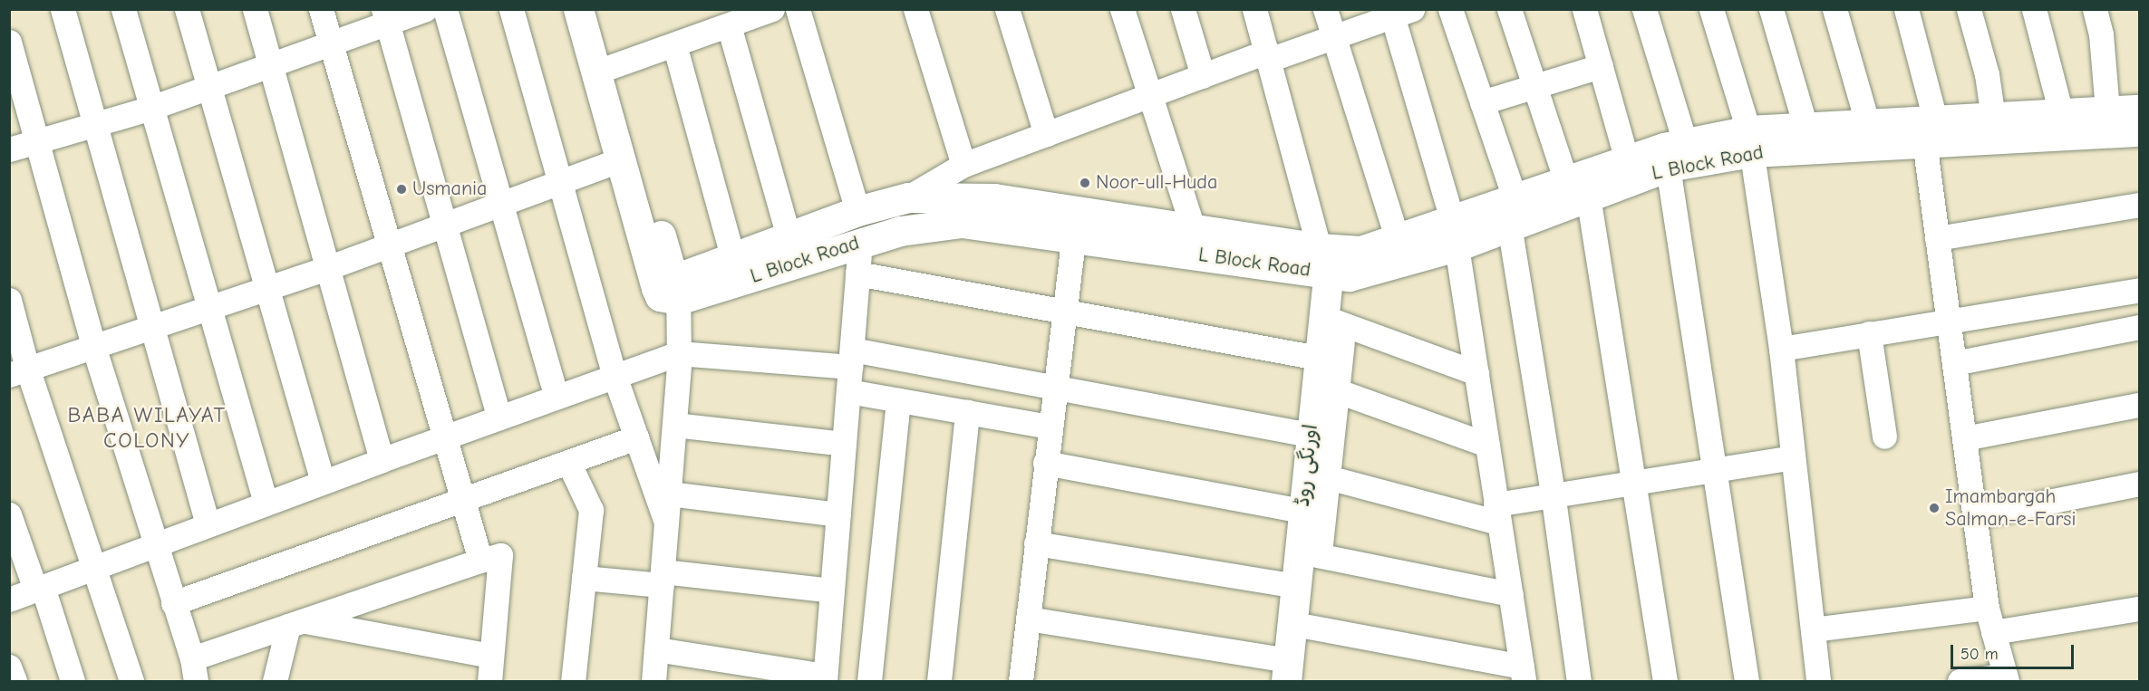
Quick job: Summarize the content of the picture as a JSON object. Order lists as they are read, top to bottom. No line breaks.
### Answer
{"streets":{"main road":["L Block Road","اورنگی روڈ"]},"crossings":[["L Block Road","اورنگی روڈ"]],"districts":["BABA WILAYAT COLONY"],"places":["Noor-ull-Huda","Usmania","Imambargah Salman-e-Farsi"],"scale_bar":"50 m"}
